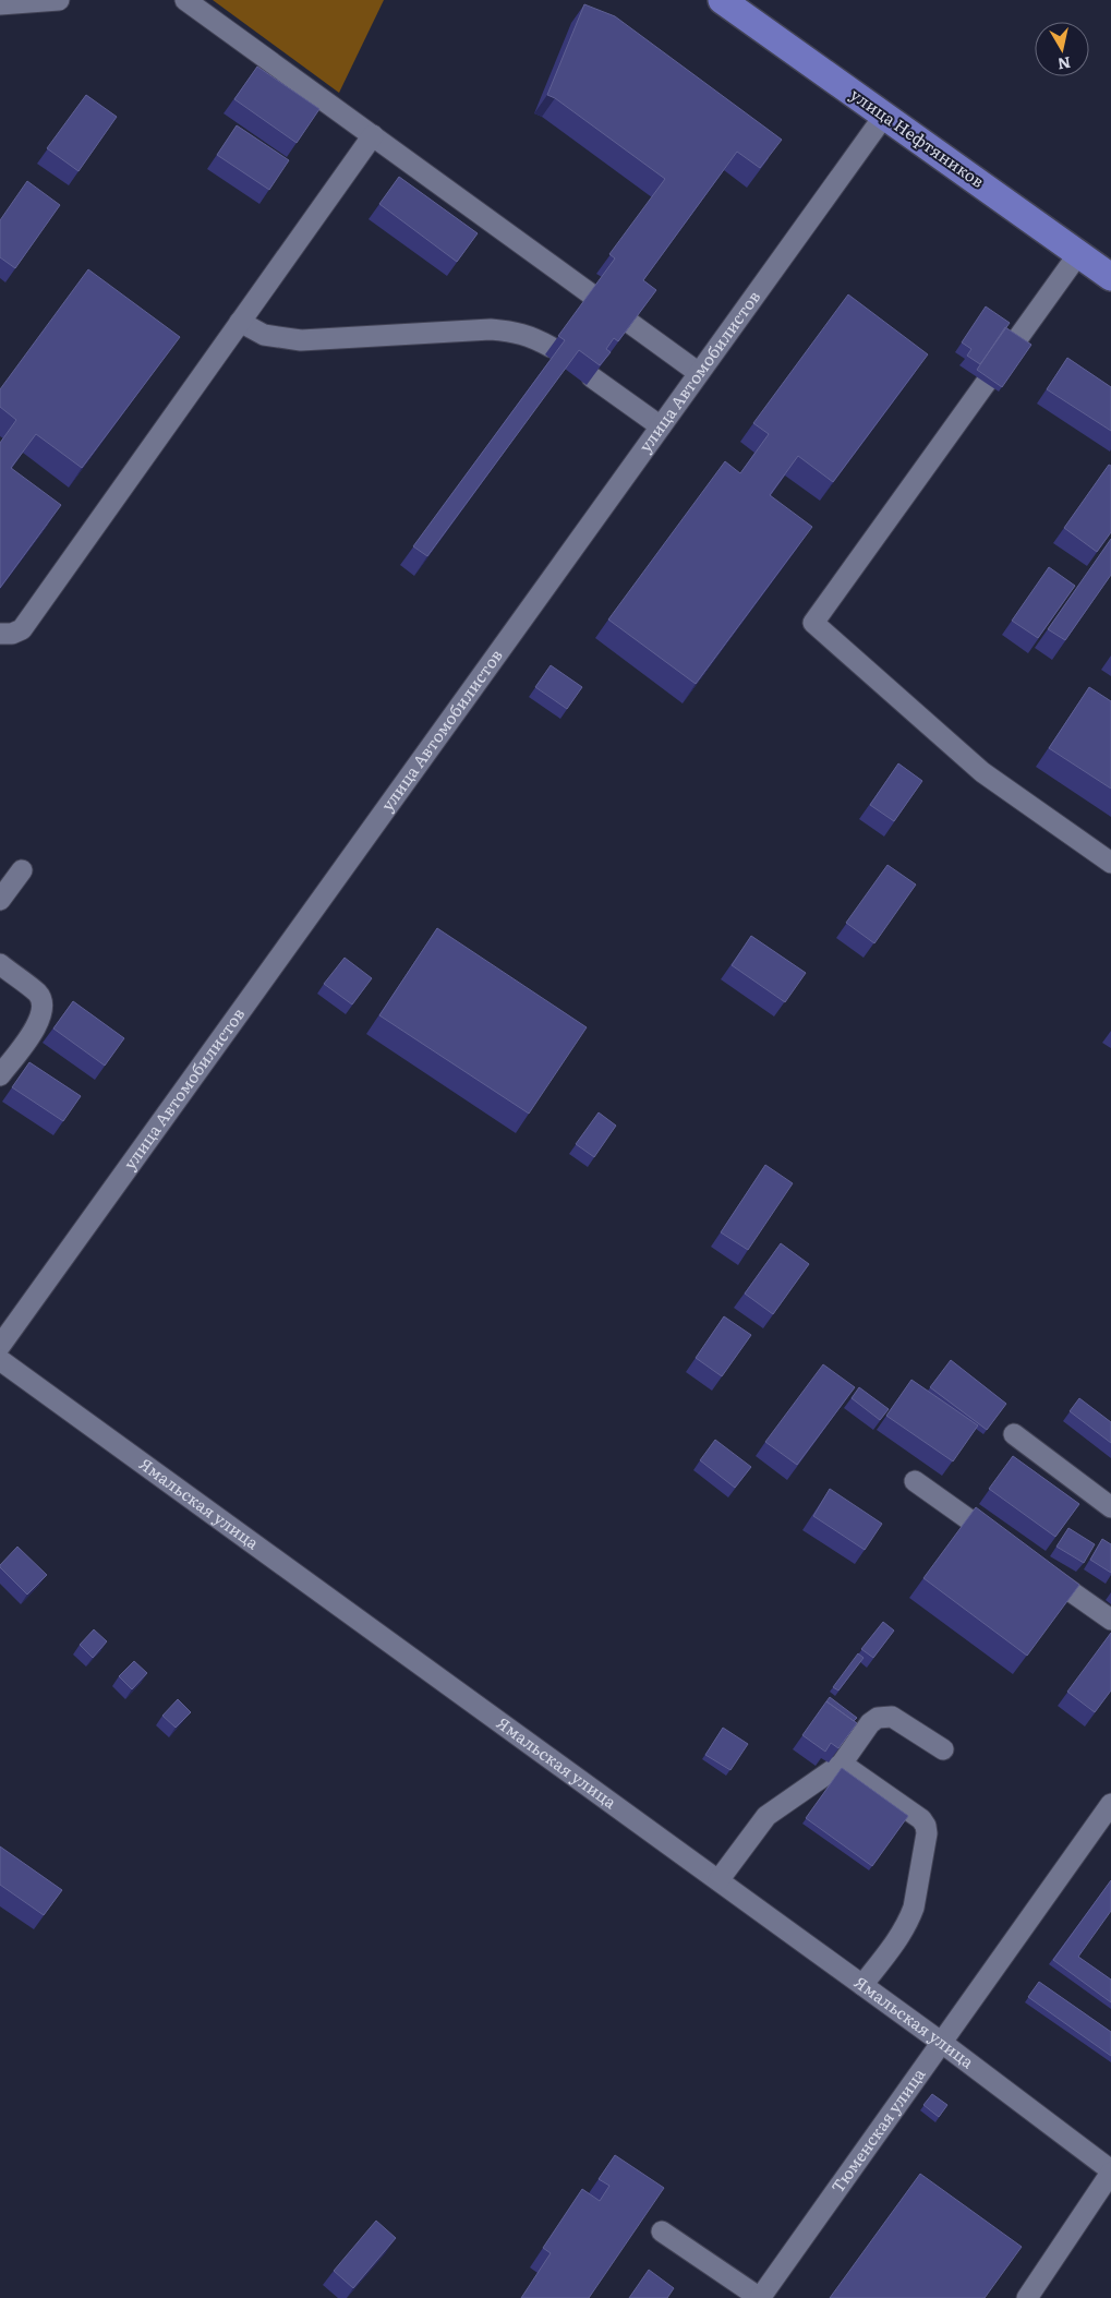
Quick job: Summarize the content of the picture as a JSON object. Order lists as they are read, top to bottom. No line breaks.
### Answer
{"streets":{"main road":["улица Нефтяников"],"street":["улица Автомобилистов","Ямальская улица","Тюменская улица"]},"crossings":[["улица Нефтяников","улица Автомобилистов"],["Ямальская улица","Тюменская улица"]],"north":"bottom"}
